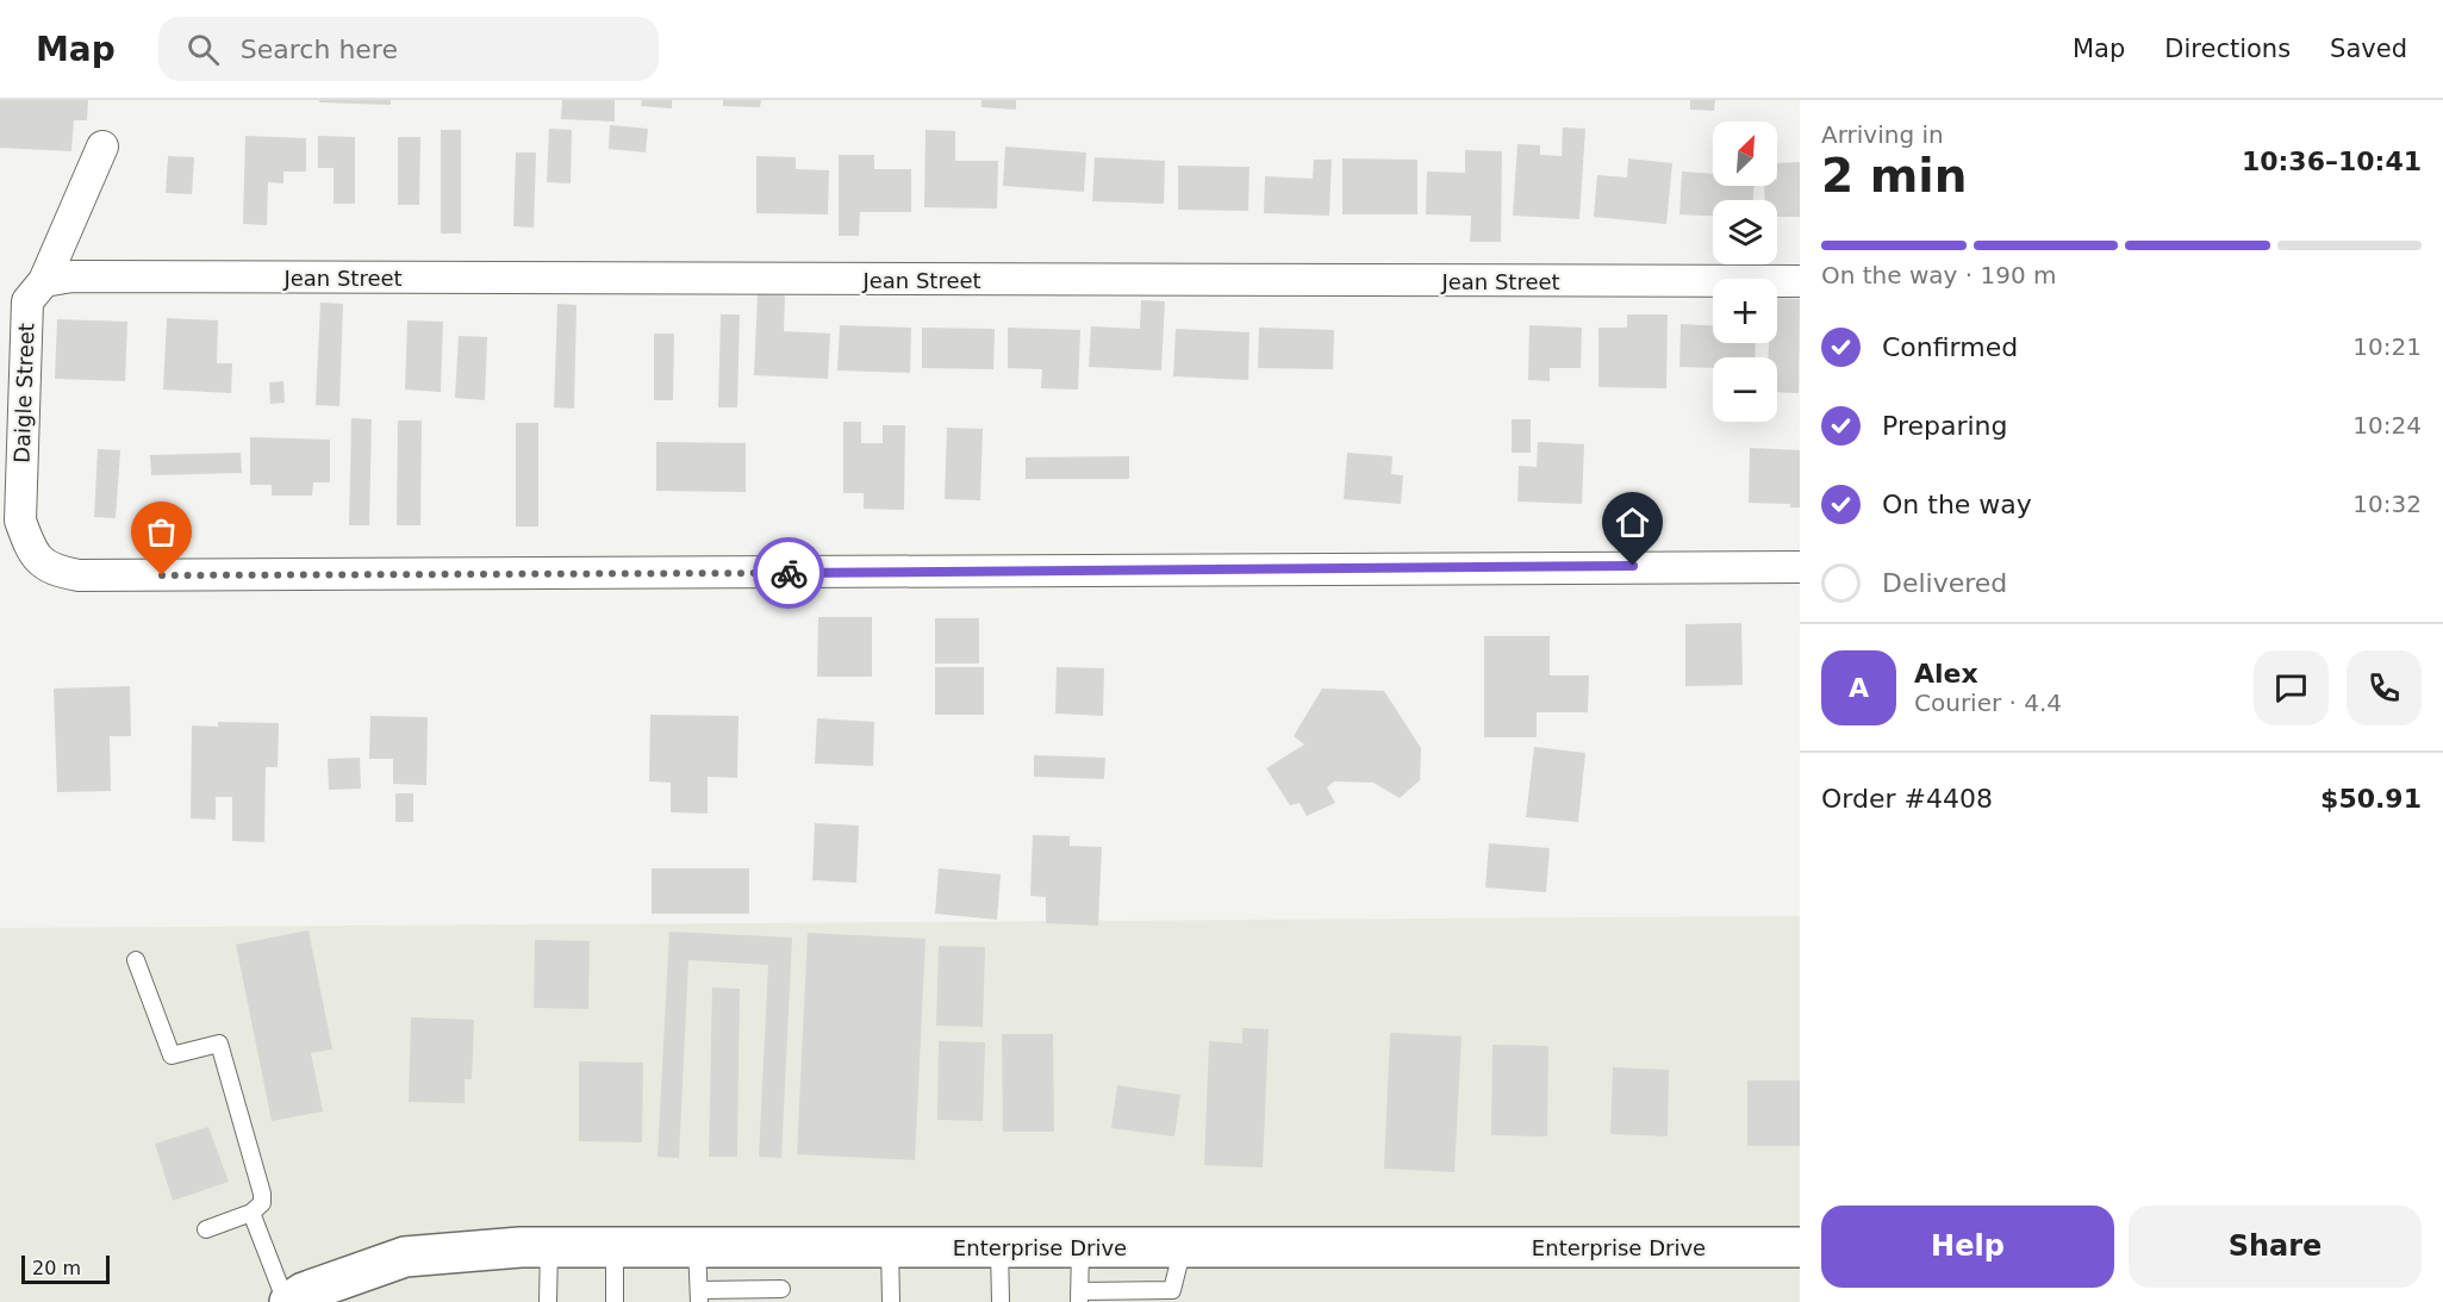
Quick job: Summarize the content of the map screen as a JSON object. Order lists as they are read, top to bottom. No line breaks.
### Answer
{"streets":{"street":["Jean Street","Daigle Street","Enterprise Drive"]},"crossings":[["Jean Street","Daigle Street"]],"scale_bar":"20 m","north":"top right","page":{"header":"Map","search":"Search here","nav":["Map","Directions","Saved"],"heading":["2 min","Arriving in","10:36–10:41"],"panel":["Alex","Courier · 4.4","Order #4408","$50.91"],"map_buttons":["+","−"],"bar":"On the way · 190 m","list":[["Confirmed","10:21"],["Preparing","10:24"],["On the way","10:32"],"Delivered"],"round":"A","buttons":["Help","Share"],"scale":"20 m"}}
